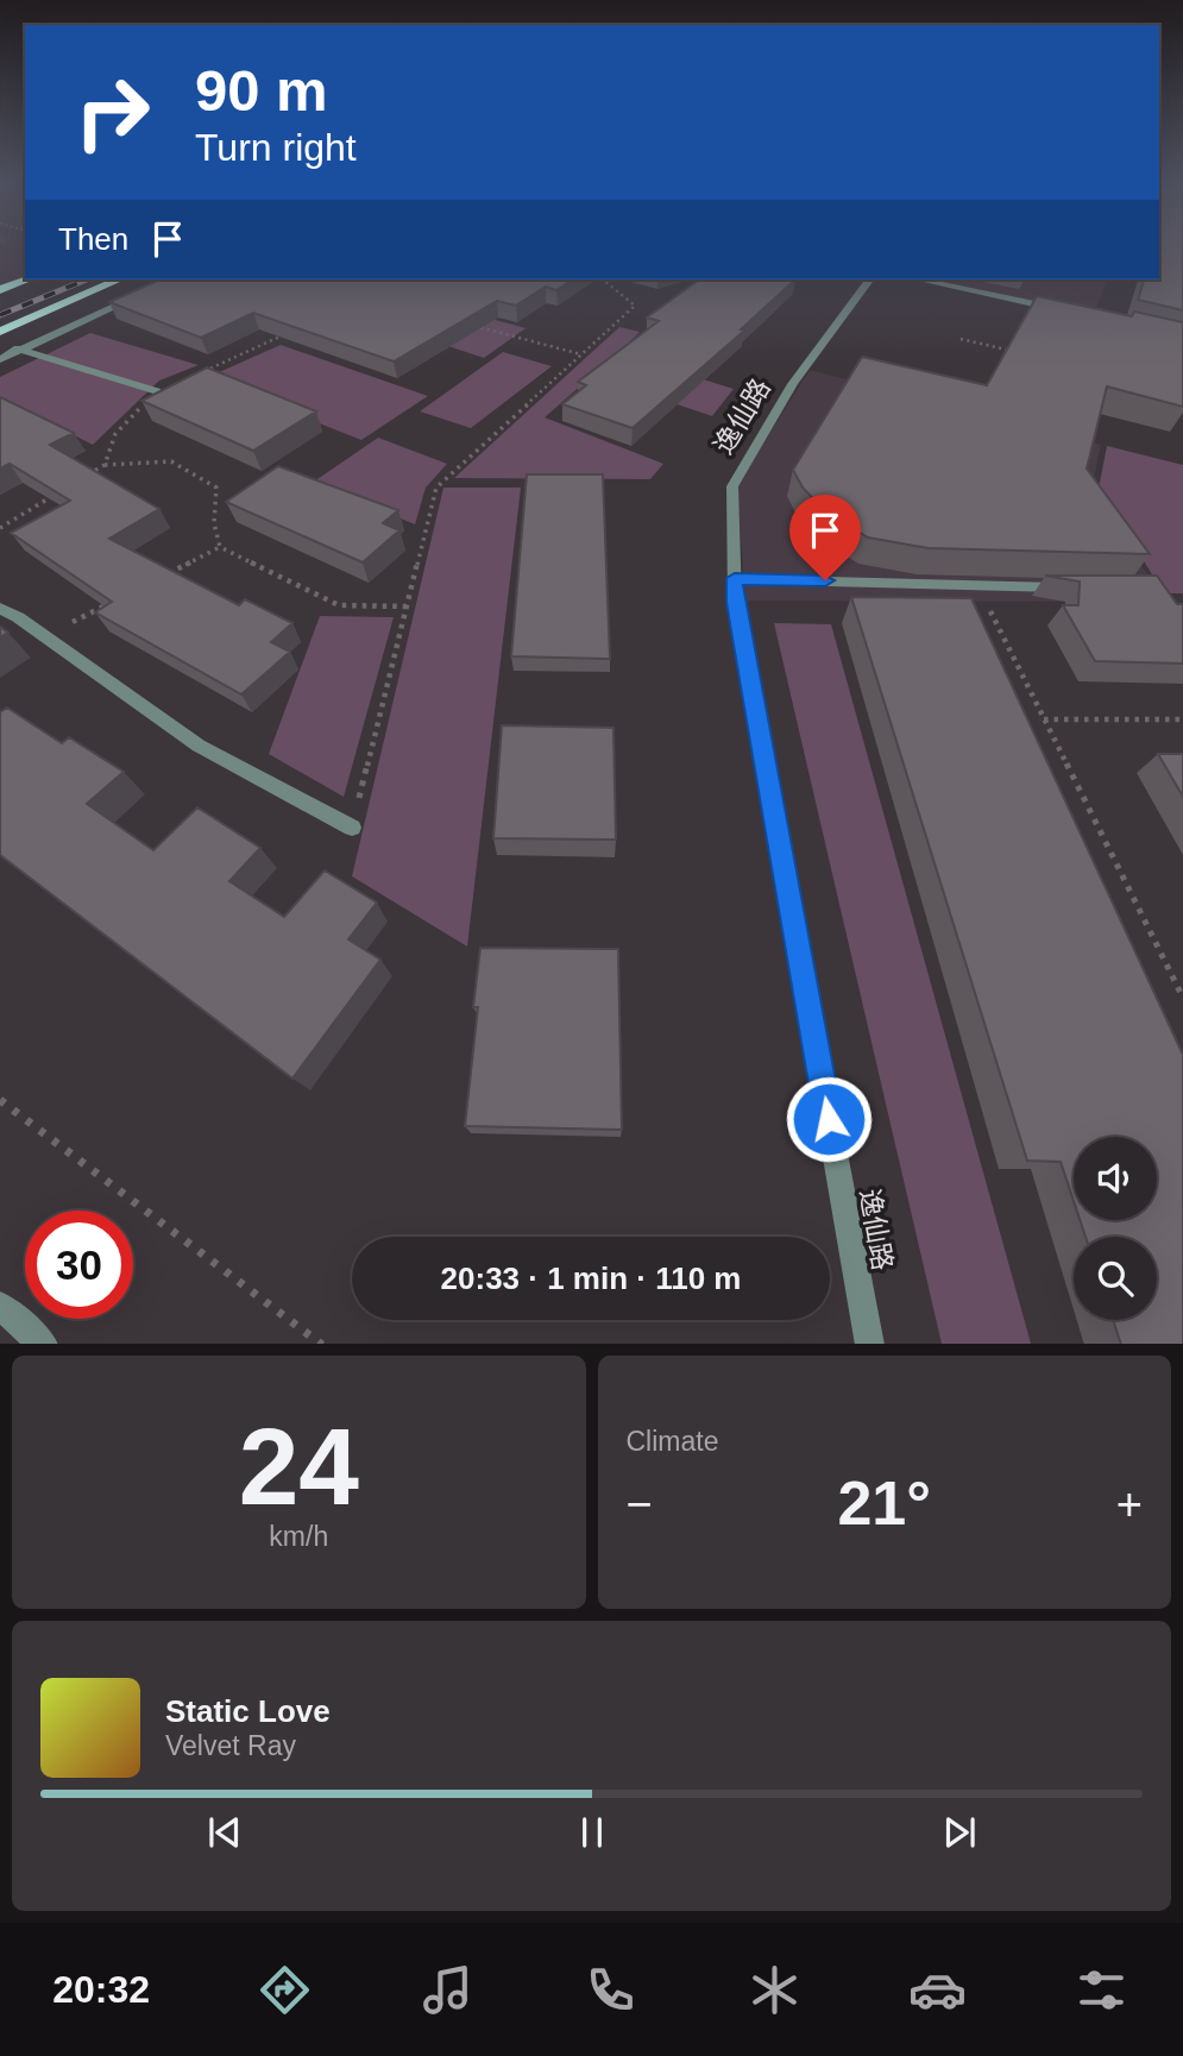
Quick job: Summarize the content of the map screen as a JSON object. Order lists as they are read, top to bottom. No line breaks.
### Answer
{"streets":{"street":["逸仙路"]},"page":{"turn":["90 m","Turn right"],"then":"Then","limit":"30","trip":"20:33 · 1 min · 110 m","tile":[["24","km/h"],"Climate"],"heat":["−","21°","+"],"song":["Static Love","Velvet Ray"],"tabs":"20:32"}}
